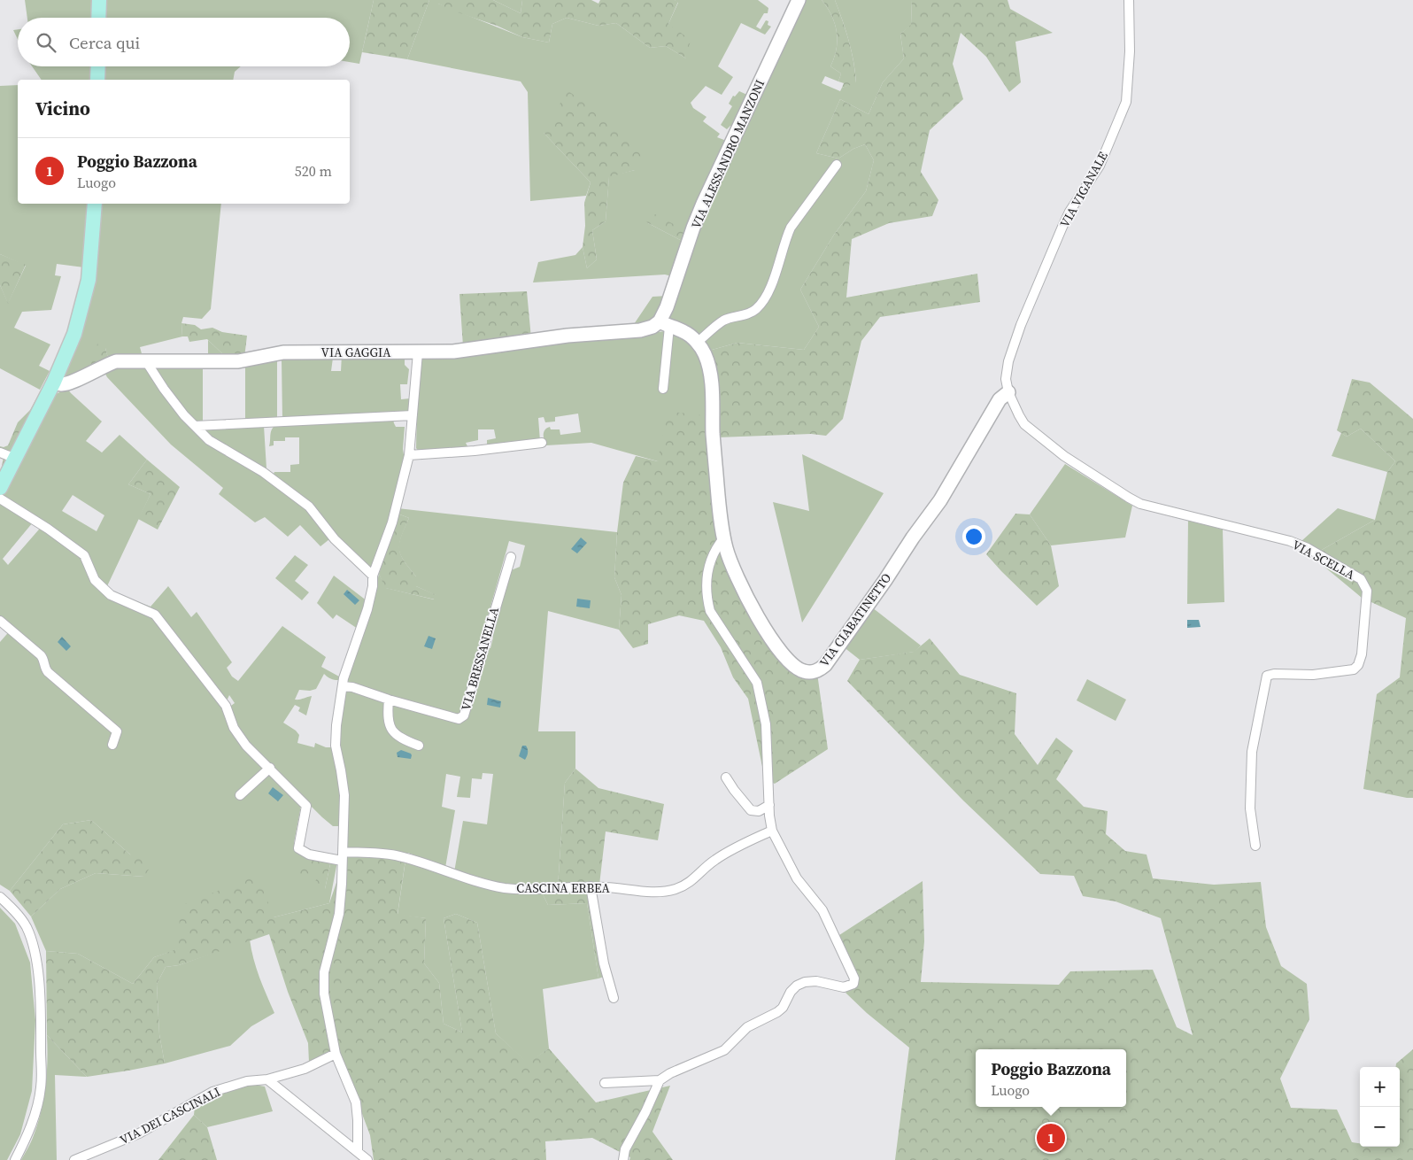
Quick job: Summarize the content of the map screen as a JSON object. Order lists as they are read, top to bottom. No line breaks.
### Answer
{"streets":{"street":["VIA ALESSANDRO MANZONI","VIA VIGANALE","VIA GAGGIA","VIA SCELLA","VIA CIABATINETTO","VIA BRESSANELLA","CASCINA ERBEA","VIA DEI CASCINALI"]},"crossings":[["VIA ALESSANDRO MANZONI","VIA GAGGIA"],["VIA VIGANALE","VIA SCELLA"],["VIA VIGANALE","VIA CIABATINETTO"],["VIA SCELLA","VIA CIABATINETTO"]],"page":{"search":"Cerca qui","heading":"Vicino","list":[{"mark":"1","name":"Poggio Bazzona","note":"Luogo","value":"520 m"}],"popup":["Poggio Bazzona","Luogo"],"map_buttons":["+","−"],"pins":"1"}}
